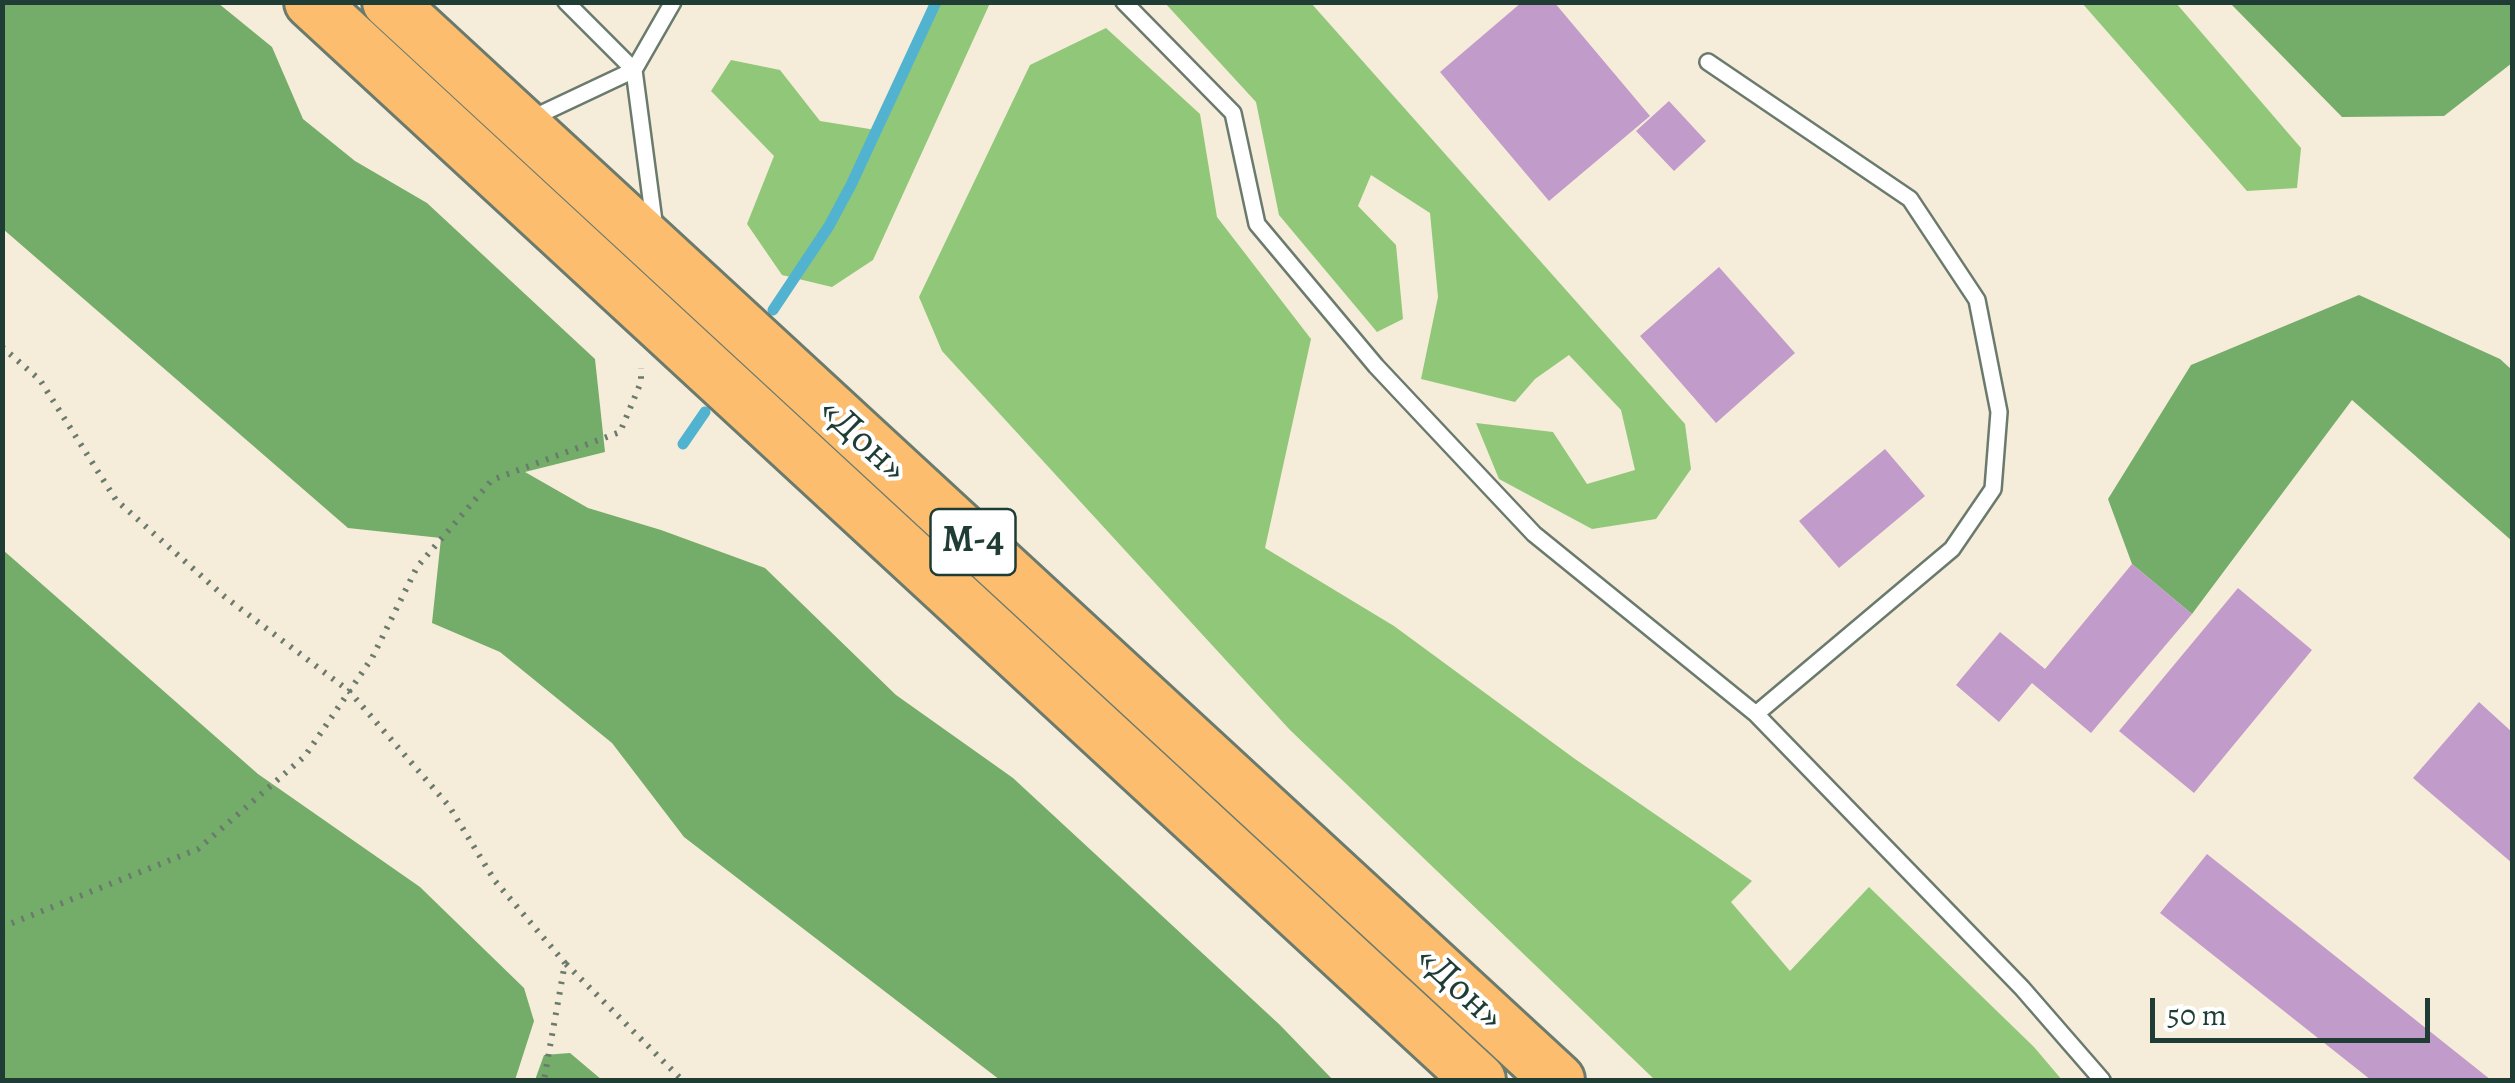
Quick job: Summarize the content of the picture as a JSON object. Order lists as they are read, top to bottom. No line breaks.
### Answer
{"streets":{"highway":["«Дон»","М-4"]},"scale_bar":"50 m"}
